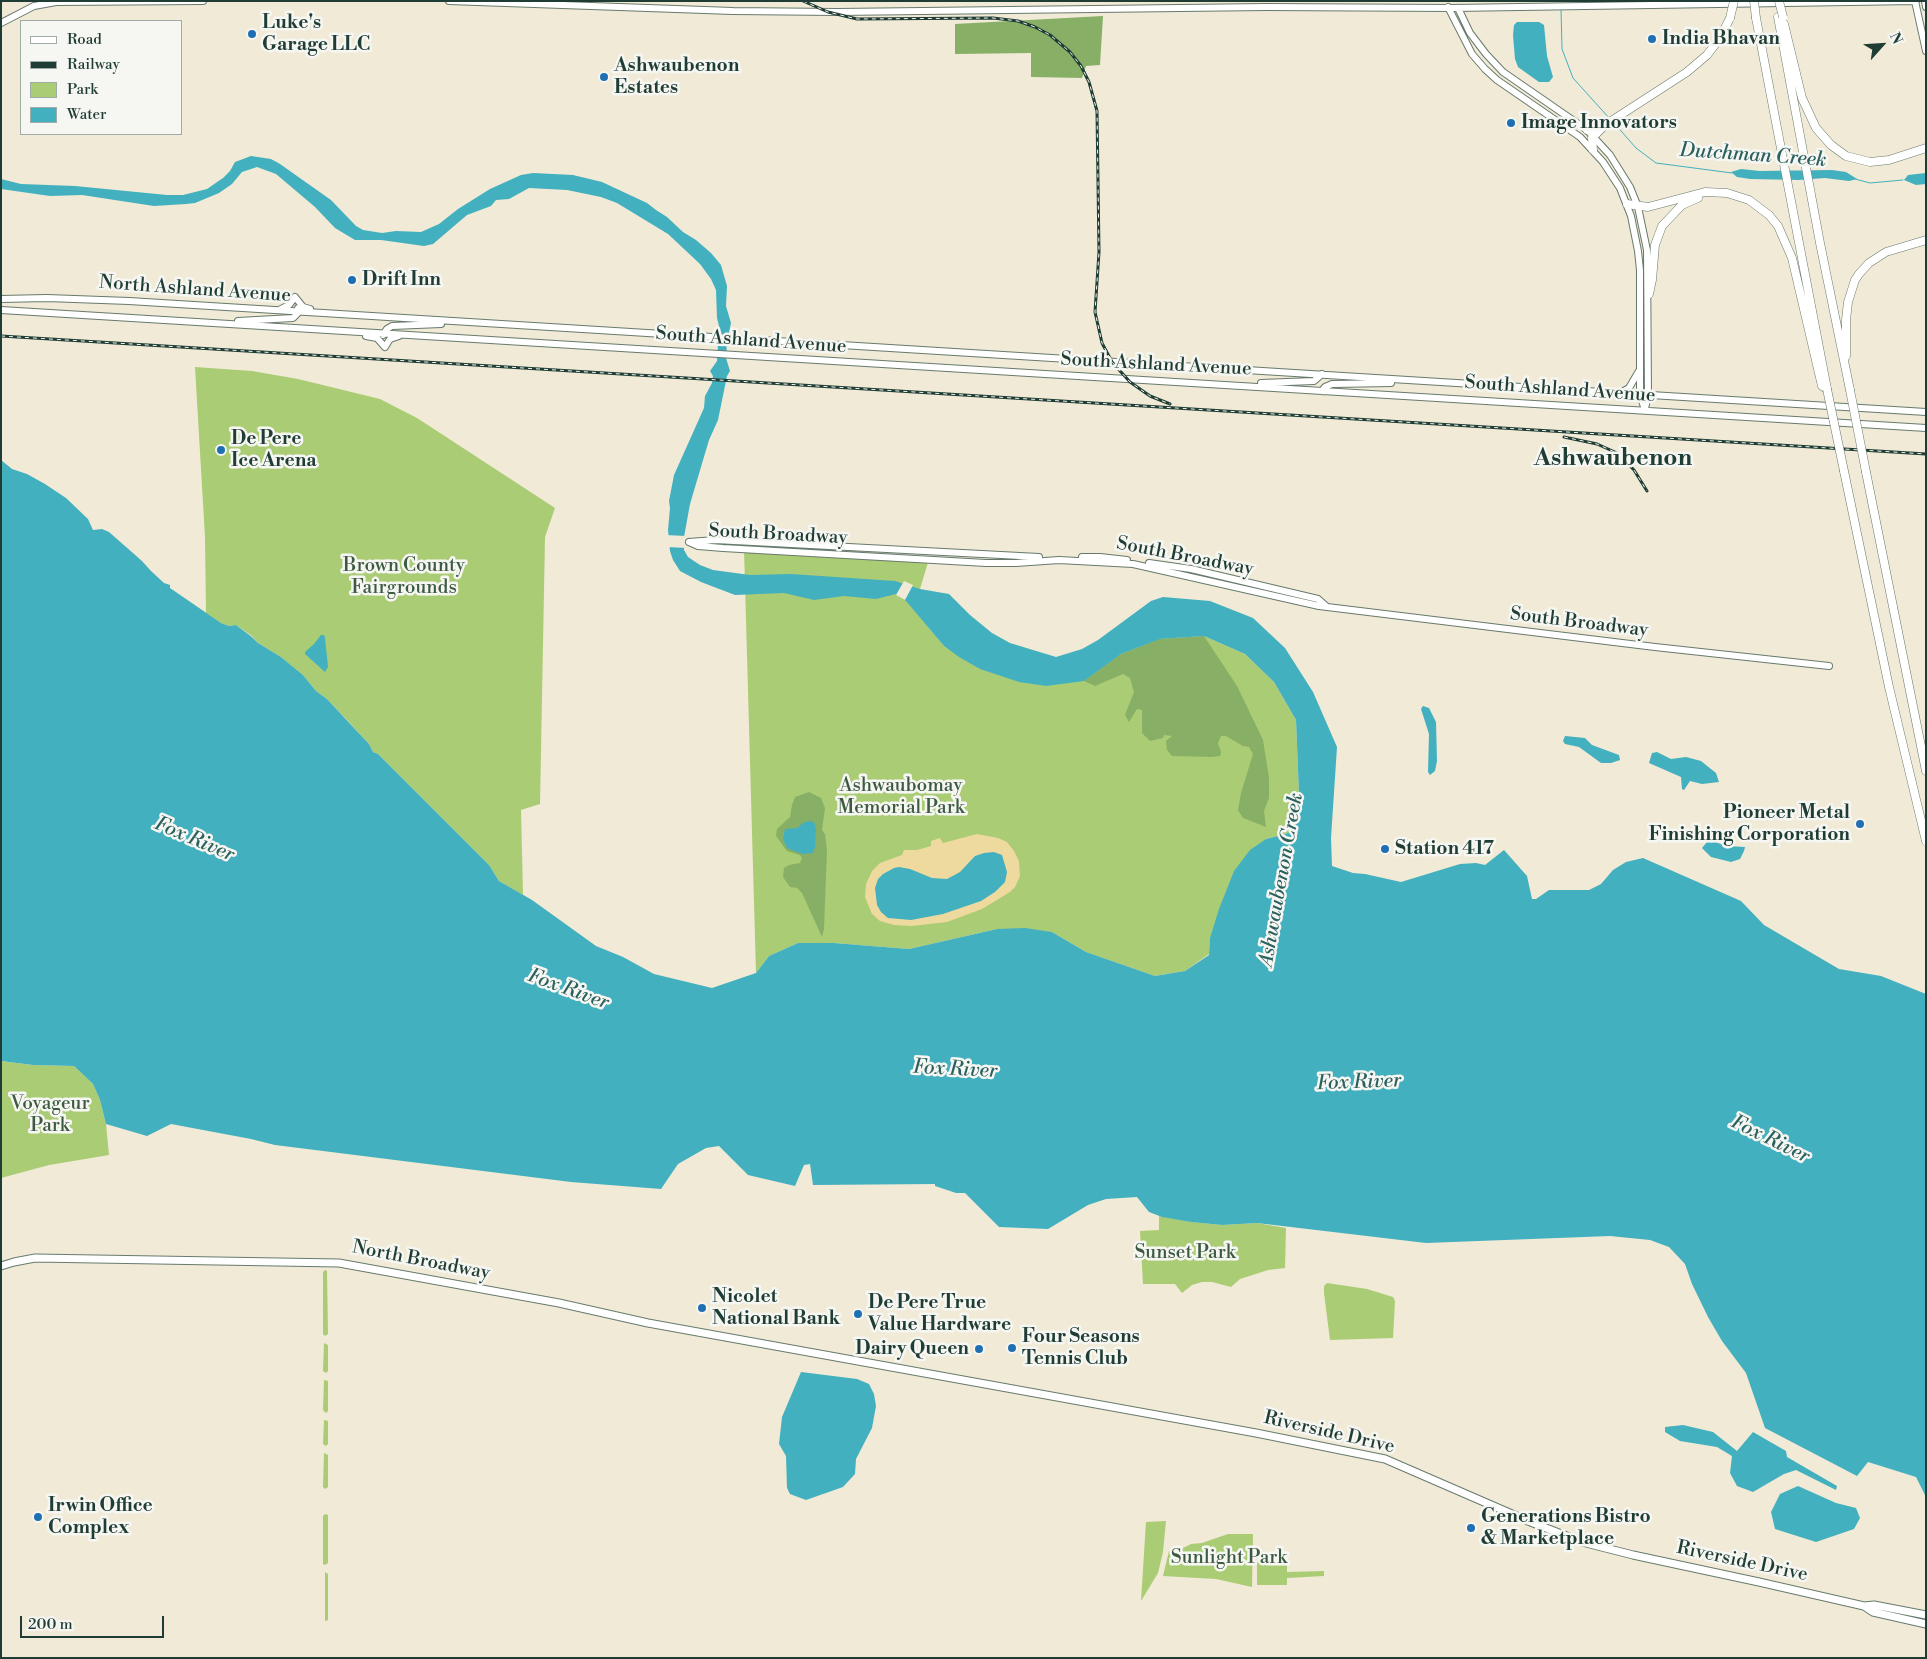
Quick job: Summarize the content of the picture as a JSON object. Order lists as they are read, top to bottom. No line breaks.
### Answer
{"streets":{"main road":["North Ashland Avenue","South Ashland Avenue","South Broadway","North Broadway","Riverside Drive"]},"crossings":[["North Ashland Avenue","South Ashland Avenue"],["North Broadway","Riverside Drive"]],"districts":["Ashwaubenon"],"water":["Dutchman Creek","Fox River","Ashwaubenon Creek"],"parks":["Brown County Fairgrounds","Ashwaubomay Memorial Park","Voyageur Park","Sunset Park","Sunlight Park"],"places":["Luke's Garage LLC","India Bhavan","Ashwaubenon Estates","Image Innovators","Drift Inn","De Pere Ice Arena","Pioneer Metal Finishing Corporation","Station 417","Nicolet National Bank","De Pere True Value Hardware","Four Seasons Tennis Club","Dairy Queen","Irwin Office Complex","Generations Bistro & Marketplace"],"legend":["Road","Railway","Park","Water"],"scale_bar":"200 m","north":"top right"}
